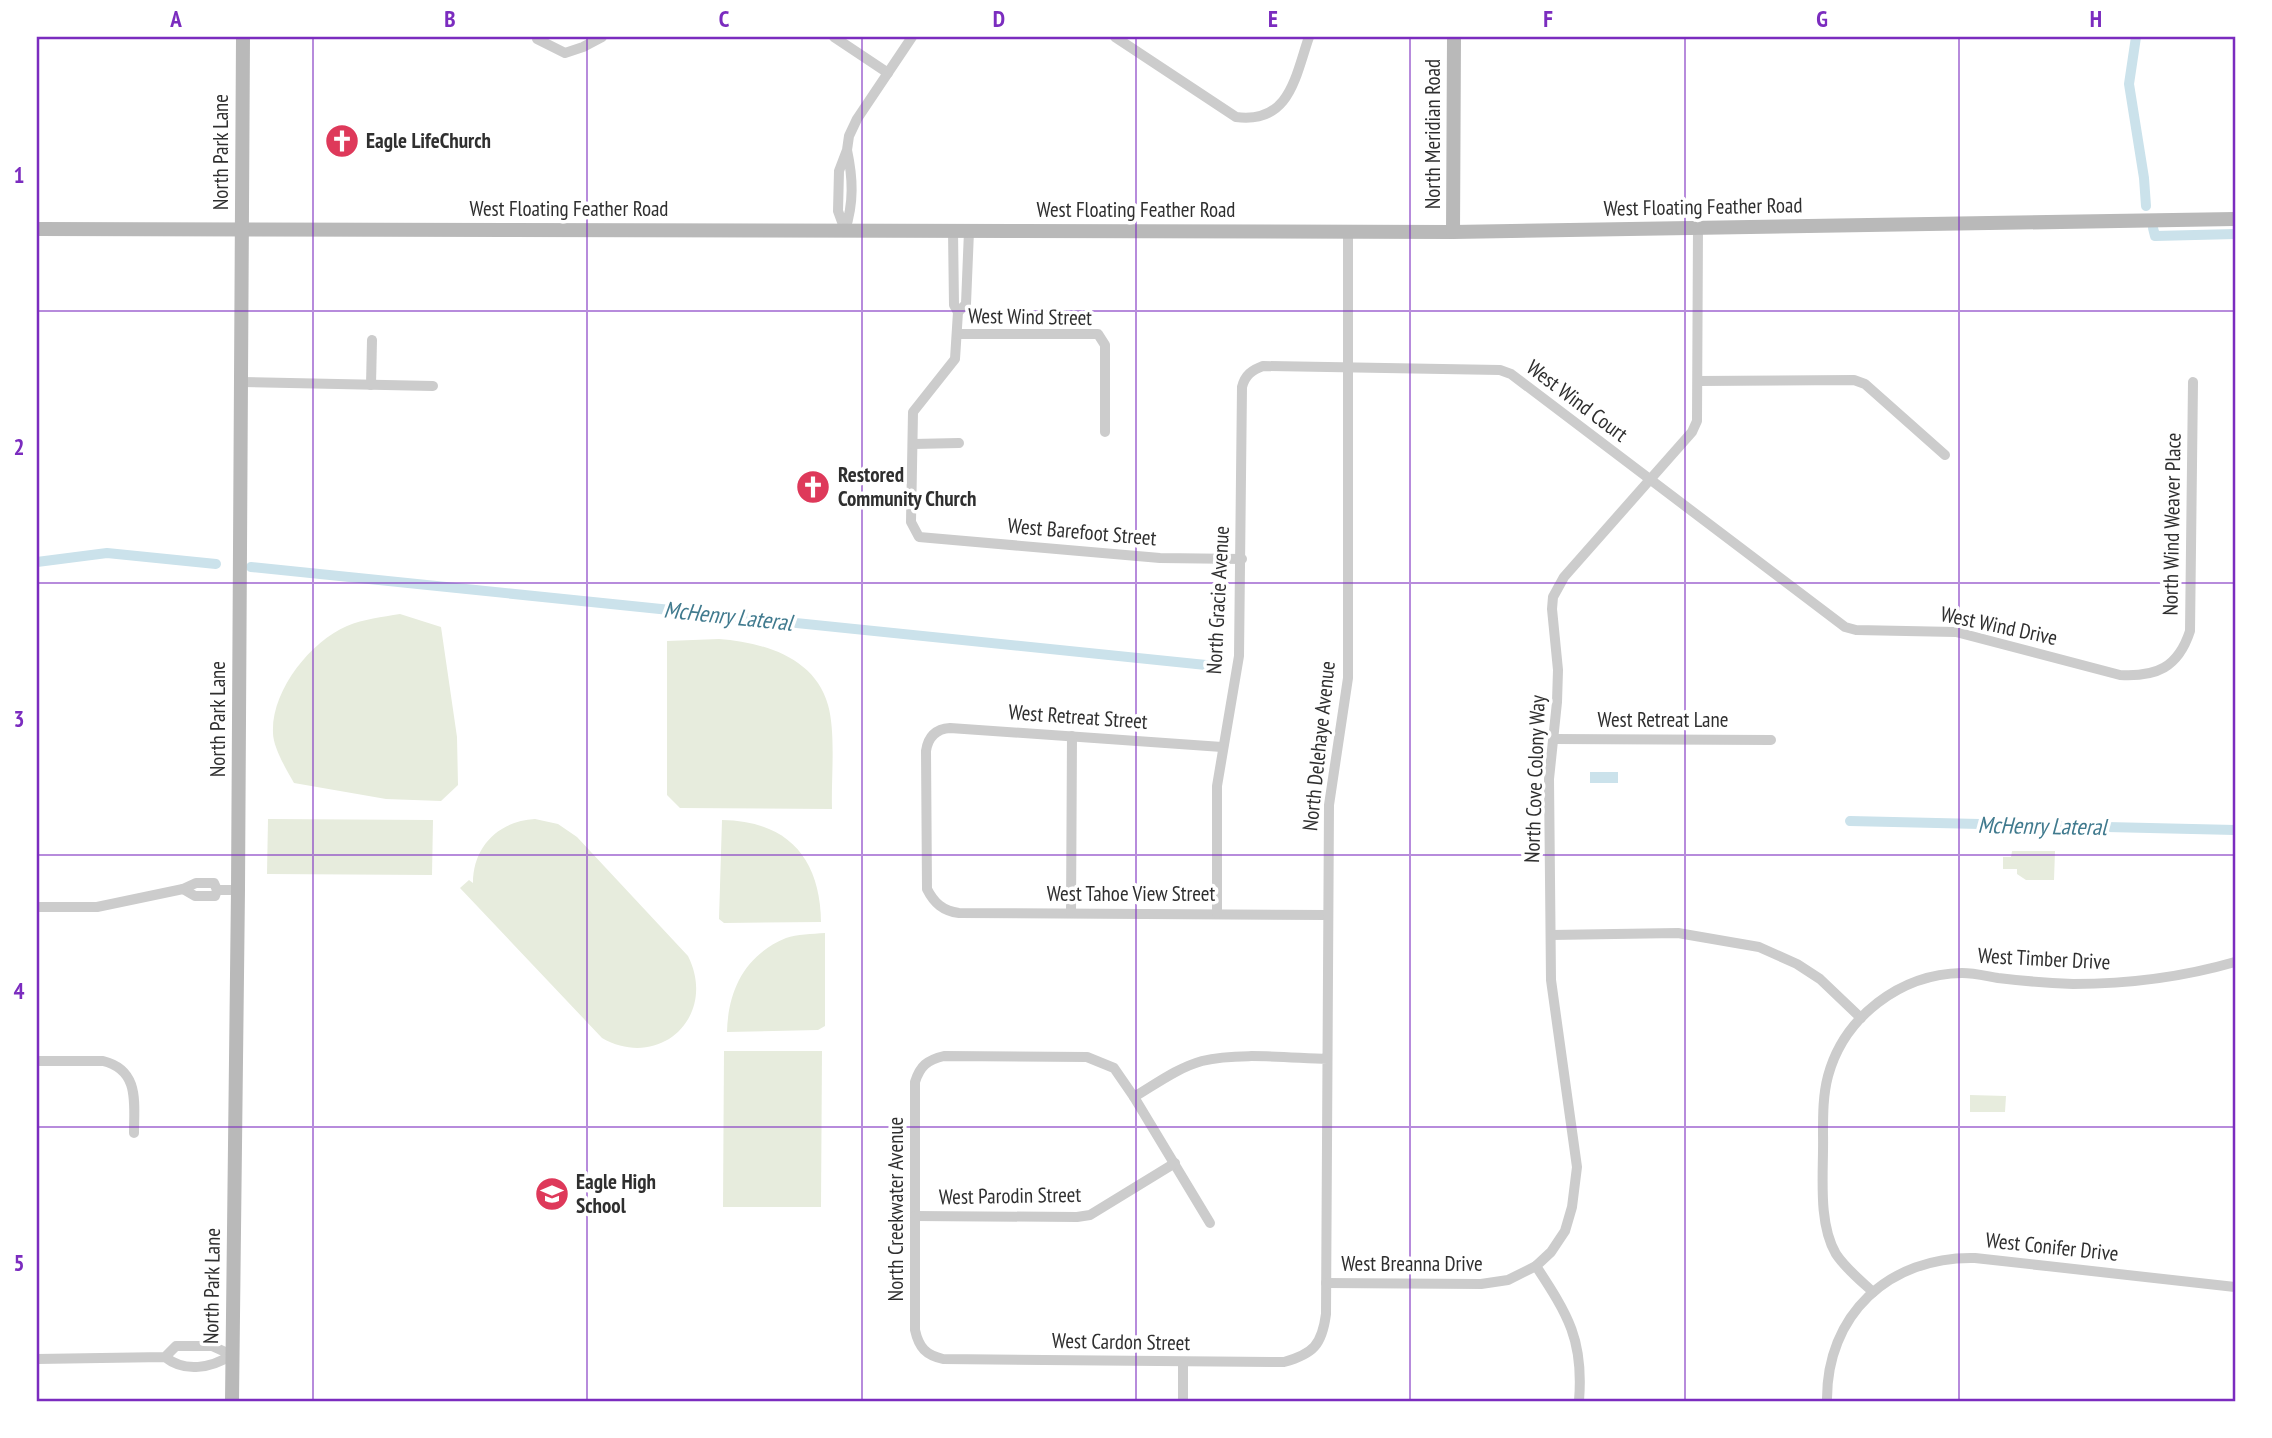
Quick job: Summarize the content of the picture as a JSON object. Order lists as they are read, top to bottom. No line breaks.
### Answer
{"streets":{"main road":["North Meridian Road","North Park Lane","West Floating Feather Road"],"street":["West Wind Street","West Wind Court","North Wind Weaver Place","West Barefoot Street","North Gracie Avenue","West Wind Drive","West Retreat Street","West Retreat Lane","North Delehaye Avenue","North Cove Colony Way","West Tahoe View Street","West Timber Drive","West Parodin Street","North Creekwater Avenue","West Conifer Drive","West Breanna Drive","West Cardon Street"]},"crossings":[["North Meridian Road","West Floating Feather Road"],["North Park Lane","West Floating Feather Road"],["West Floating Feather Road","North Delehaye Avenue"],["West Floating Feather Road","North Cove Colony Way"],["West Wind Court","North Gracie Avenue"],["West Wind Court","West Wind Drive"],["West Wind Court","North Delehaye Avenue"],["West Wind Court","North Cove Colony Way"],["North Wind Weaver Place","West Wind Drive"],["West Barefoot Street","North Gracie Avenue"],["North Gracie Avenue","West Retreat Street"],["North Gracie Avenue","North Delehaye Avenue"],["North Gracie Avenue","West Tahoe View Street"],["West Wind Drive","North Cove Colony Way"],["West Retreat Street","West Tahoe View Street"],["West Retreat Lane","North Cove Colony Way"],["North Delehaye Avenue","West Tahoe View Street"],["North Delehaye Avenue","West Breanna Drive"],["North Delehaye Avenue","West Cardon Street"],["North Cove Colony Way","West Breanna Drive"],["West Timber Drive","West Conifer Drive"],["West Parodin Street","North Creekwater Avenue"],["North Creekwater Avenue","West Cardon Street"]],"water":["McHenry Lateral"],"places":{"church":["Eagle LifeChurch","Restored Community Church"],"school or university":["Eagle High School"]},"grid":{"columns":["A","B","C","D","E","F","G","H"],"rows":["1","2","3","4","5"]}}
